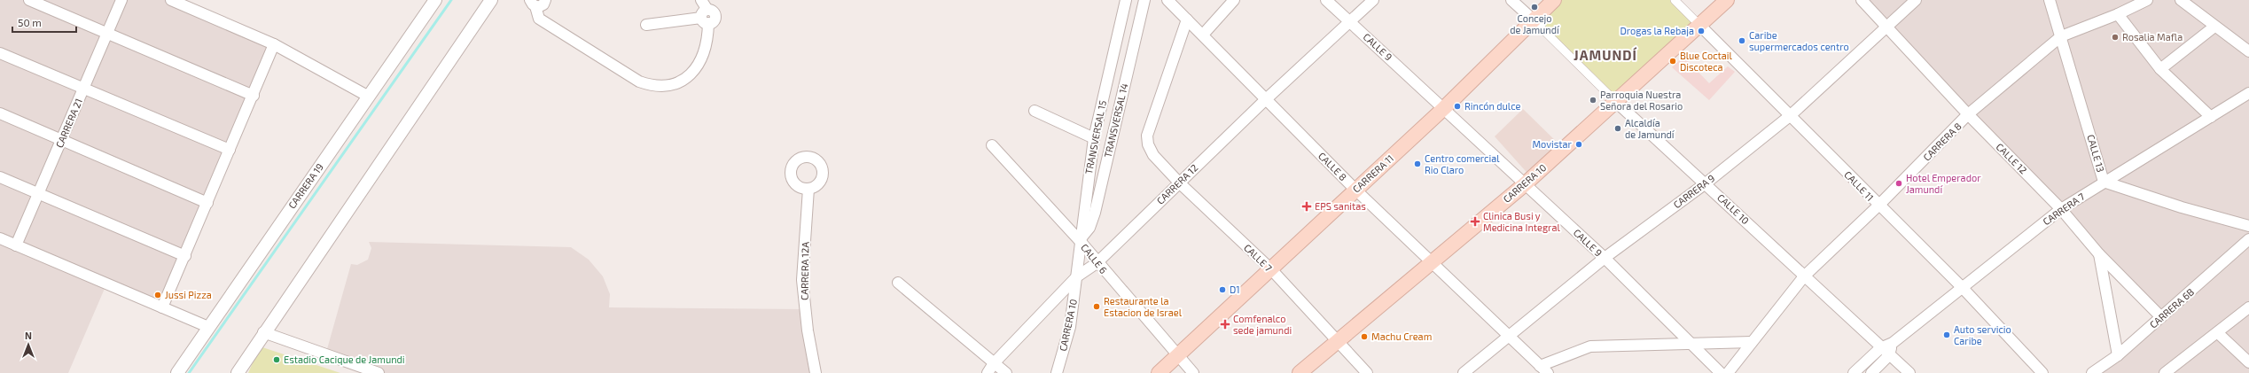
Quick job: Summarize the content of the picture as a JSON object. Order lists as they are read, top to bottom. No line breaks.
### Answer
{"streets":{"main road":["CARRERA 11","CARRERA 10"],"street":["CALLE 9","TRANSVERSAL 14","CARRERA 21","TRANSVERSAL 15","CARRERA 8","CALLE 13","CALLE 12","CALLE 8","CARRERA 12","CARRERA 19","CALLE 11","CARRERA 9","CALLE 10","CARRERA 7","CALLE 7","CALLE 6","CARRERA 12A","CARRERA 6B"]},"crossings":[["CALLE 9","CARRERA 11"],["CALLE 9","CARRERA 10"],["CALLE 9","CARRERA 12"],["CALLE 9","CARRERA 9"],["TRANSVERSAL 14","TRANSVERSAL 15"],["TRANSVERSAL 14","CALLE 6"],["TRANSVERSAL 15","CARRERA 10"],["TRANSVERSAL 15","CARRERA 12"],["TRANSVERSAL 15","CALLE 6"],["CARRERA 8","CALLE 13"],["CARRERA 8","CALLE 12"],["CARRERA 8","CALLE 11"],["CARRERA 8","CALLE 10"],["CALLE 13","CARRERA 7"],["CALLE 12","CARRERA 9"],["CALLE 12","CARRERA 7"],["CALLE 12","CARRERA 6B"],["CALLE 8","CARRERA 11"],["CALLE 8","CARRERA 10"],["CALLE 8","CARRERA 12"],["CALLE 8","CARRERA 9"],["CALLE 8","CALLE 7"],["CARRERA 11","CALLE 10"],["CARRERA 11","CALLE 7"],["CARRERA 11","CALLE 6"],["CARRERA 10","CARRERA 12"],["CARRERA 10","CALLE 11"],["CARRERA 10","CALLE 10"],["CARRERA 10","CALLE 7"],["CARRERA 12","CALLE 7"],["CARRERA 12","CALLE 6"],["CALLE 11","CARRERA 9"],["CALLE 11","CARRERA 7"],["CARRERA 9","CALLE 10"],["CALLE 10","CARRERA 7"]],"districts":["JAMUNDÍ"],"places":{"other":["Concejo de Jamundí","Drogas la Rebaja","Rosalia Mafla","Caribe supermercados centro","Blue Coctail Discoteca","Parroquia Nuestra Señora del Rosario","Rincón dulce","Alcaldía de Jamundí","Movistar","Centro comercial Rio Claro","Hotel Emperador Jamundí","D1","Jussi Pizza","Restaurante la Estacion de Israel","Auto servicio Caribe","Machu Cream","Estadio Cacique de Jamundi"],"health":["EPS sanitas","Clinica Busi y Medicina Integral","Comfenalco sede jamundi"]},"scale_bar":"50 m","north":"top"}
